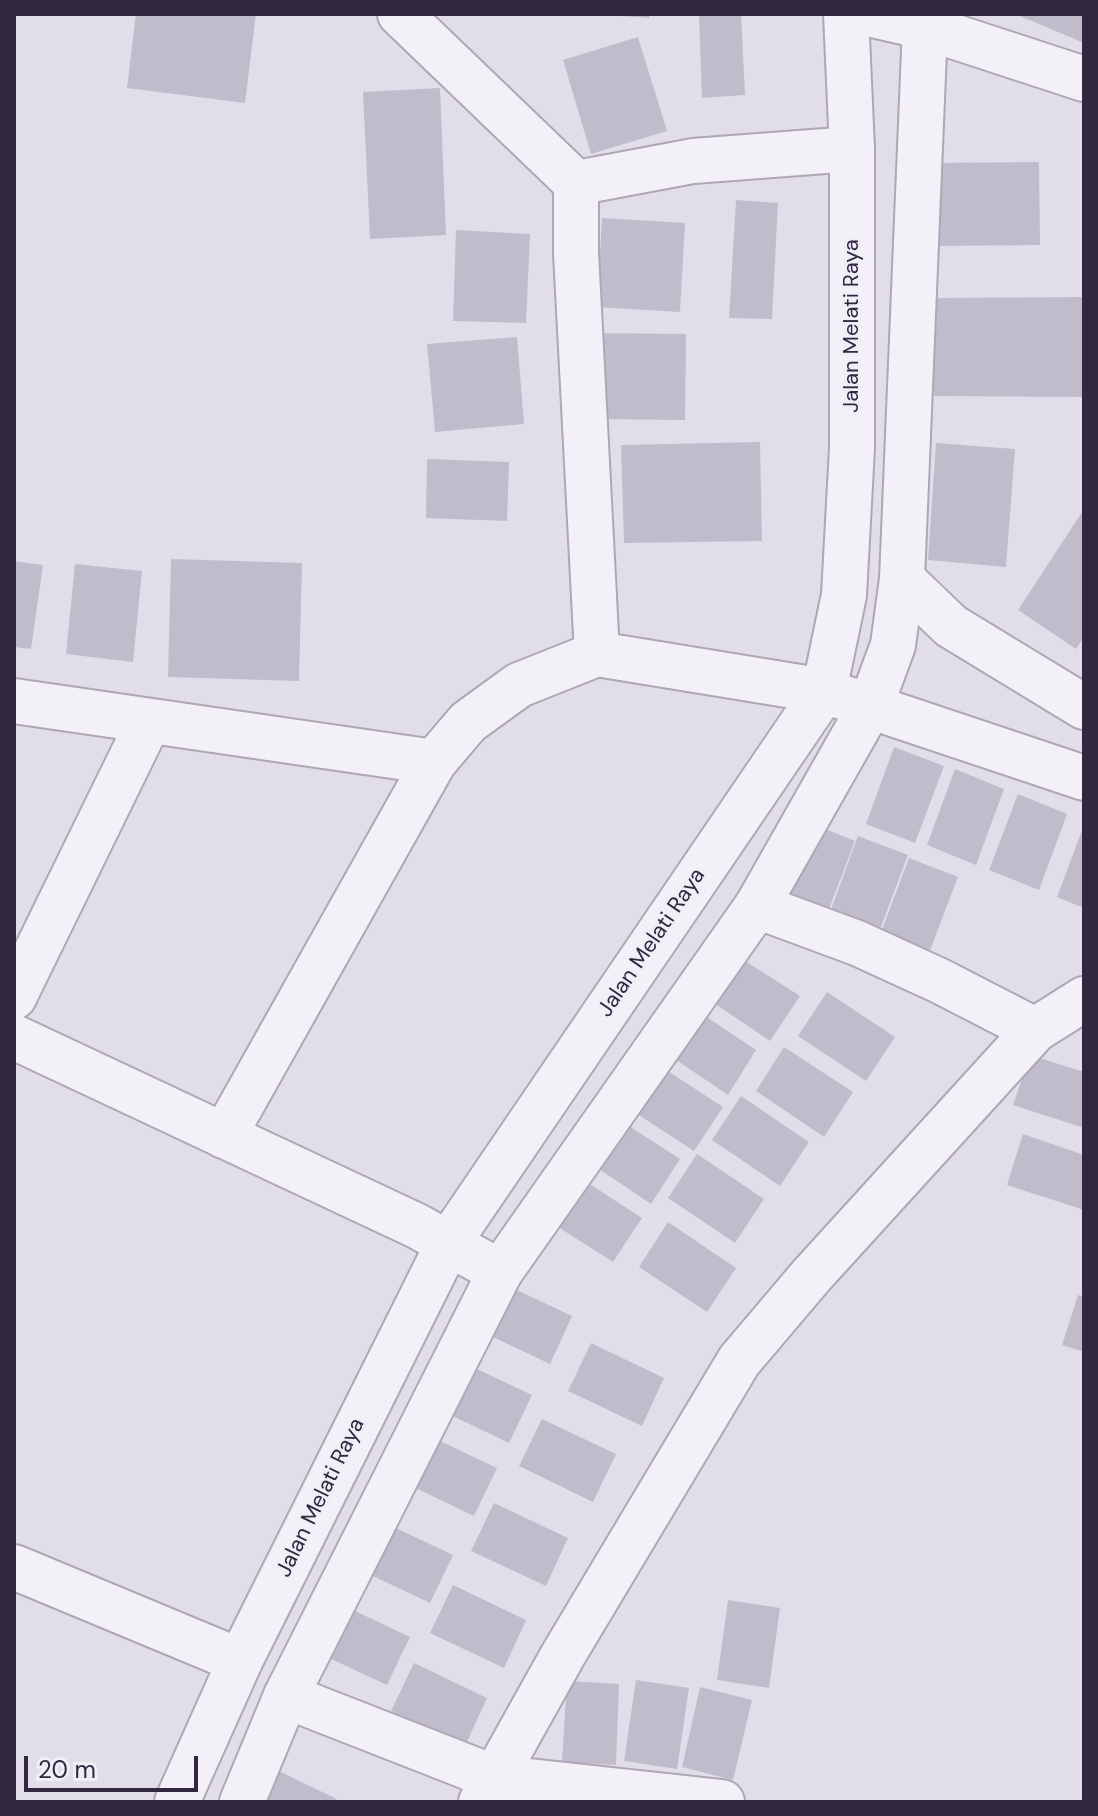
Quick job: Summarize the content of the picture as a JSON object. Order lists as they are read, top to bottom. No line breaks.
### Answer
{"streets":{"street":["Jalan Melati Raya"]},"scale_bar":"20 m"}
